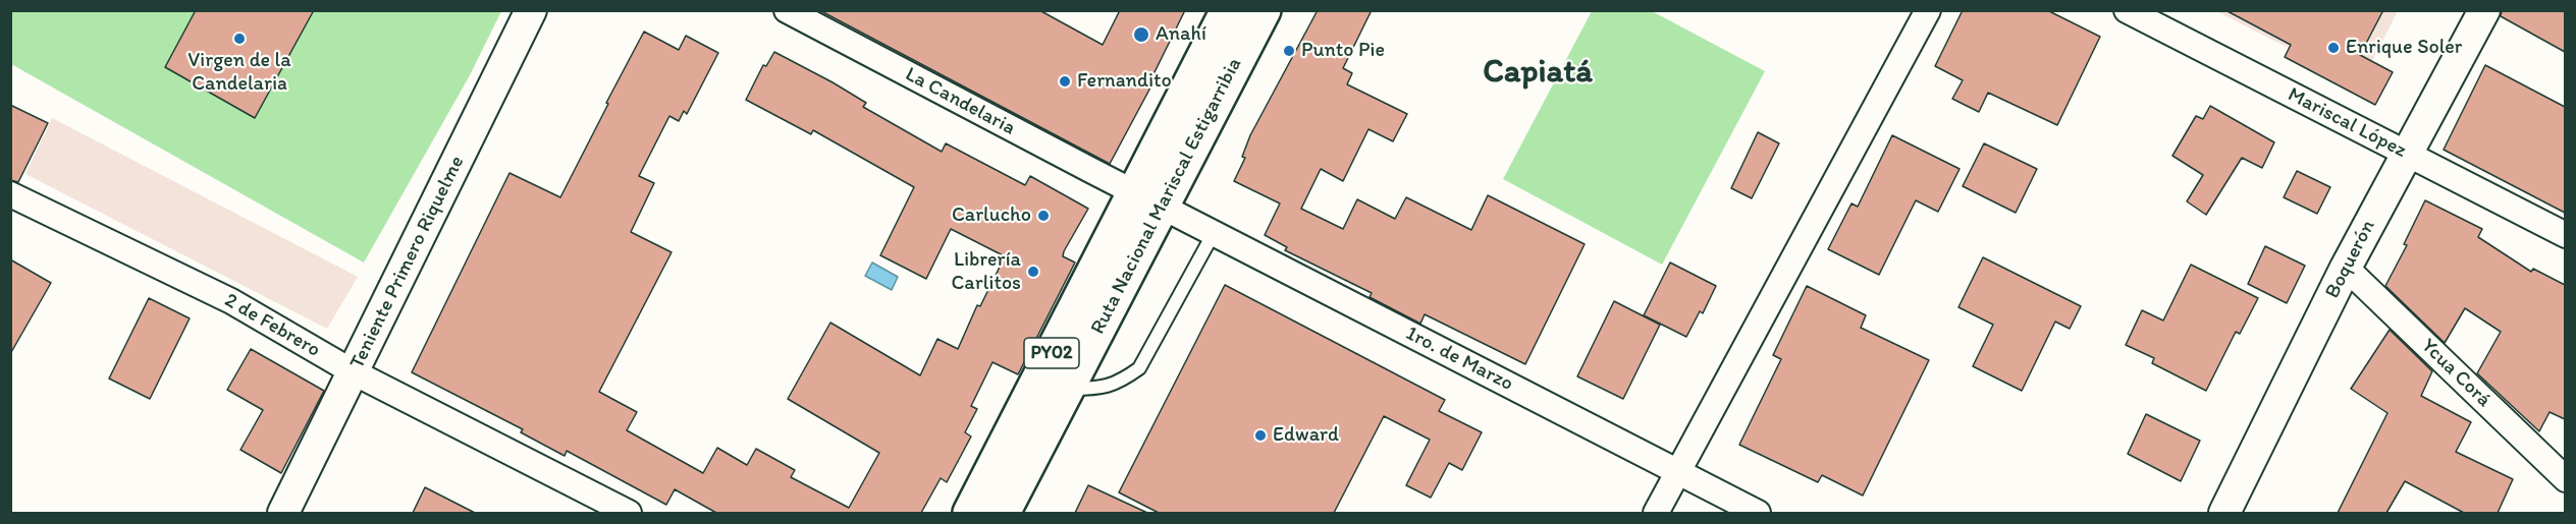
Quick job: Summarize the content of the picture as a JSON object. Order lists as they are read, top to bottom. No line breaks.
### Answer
{"streets":{"highway":["Ruta Nacional Mariscal Estigarribia","PY02"],"street":["La Candelaria","Mariscal López","Boquerón","Teniente Primero Riquelme","2 de Febrero","1ro. de Marzo","Ycua Corá"]},"crossings":[["La Candelaria","Ruta Nacional Mariscal Estigarribia"],["La Candelaria","1ro. de Marzo"],["Mariscal López","Boquerón"],["Ruta Nacional Mariscal Estigarribia","1ro. de Marzo"],["Boquerón","Ycua Corá"],["Teniente Primero Riquelme","2 de Febrero"]],"districts":["Capiatá"],"places":["Anahí","Virgen de la Candelaria","Enrique Soler","Punto Pie","Fernandito","Carlucho","Librería Carlitos","Edward"]}
